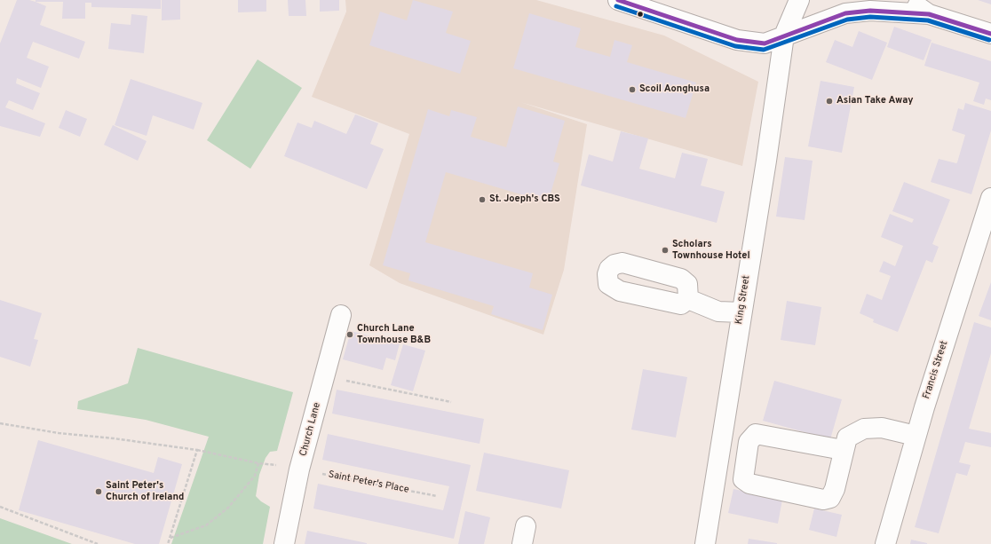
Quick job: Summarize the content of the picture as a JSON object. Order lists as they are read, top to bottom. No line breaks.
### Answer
{"streets":{"street":["King Street","Francis Street","Church Lane"],"path":["Saint Peter's Place"]},"crossings":[["Church Lane","Saint Peter's Place"]],"places":["Scoil Aonghusa","Asian Take Away","St. Joeph's CBS","Scholars Townhouse Hotel","Church Lane Townhouse B&B","Saint Peter's Church of Ireland"]}
